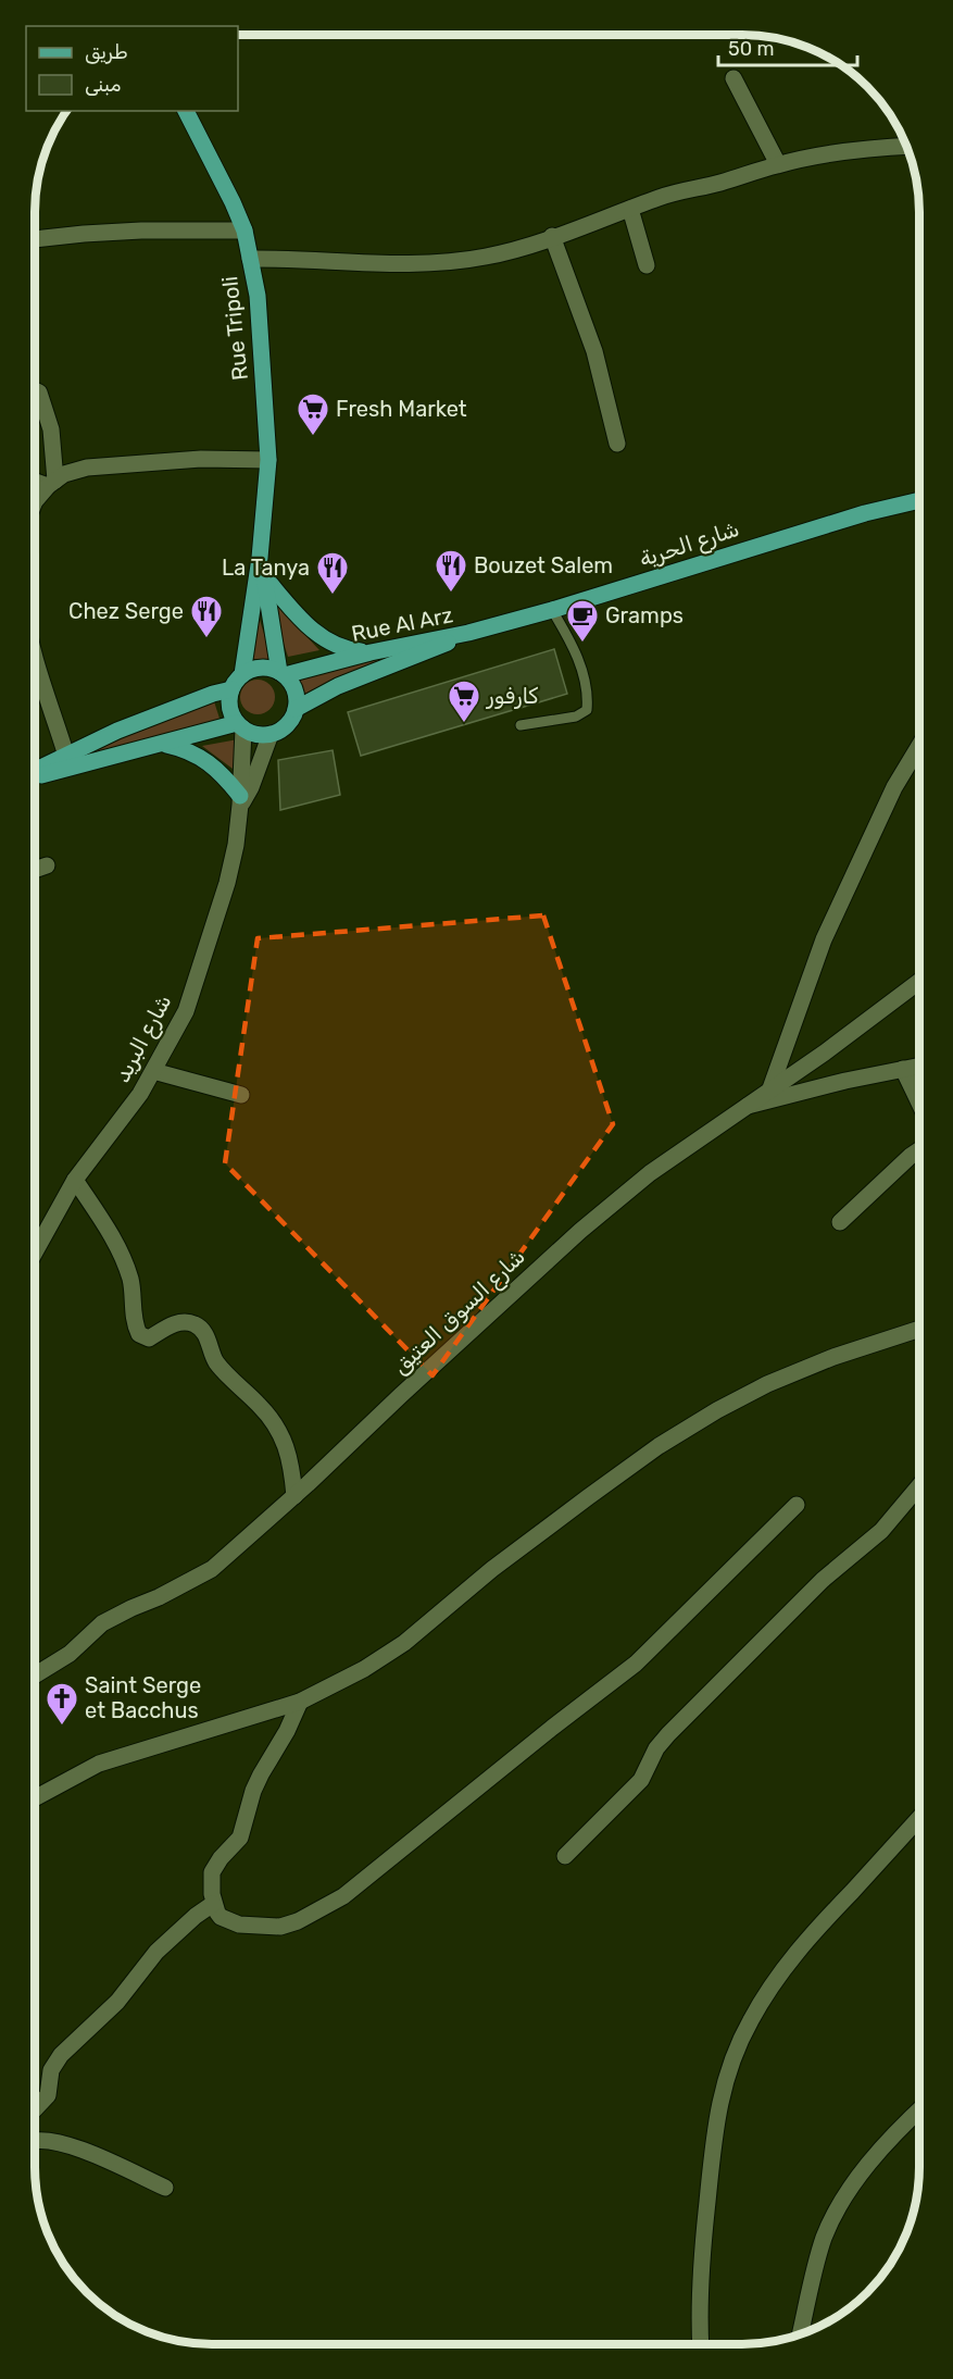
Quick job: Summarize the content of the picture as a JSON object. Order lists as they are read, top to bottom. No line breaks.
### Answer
{"streets":{"main road":["Rue Tripoli","شارع الحرية","Rue Al Arz"],"street":["شارع البريد","شارع السوق العتيق"]},"crossings":[["Rue Tripoli","Rue Al Arz"],["Rue Tripoli","شارع البريد"],["شارع الحرية","Rue Al Arz"],["Rue Al Arz","شارع البريد"]],"places":{"supermarket":["Fresh Market","كارفور"],"restaurant":["Bouzet Salem","La Tanya","Chez Serge"],"cafe":["Gramps"],"church":["Saint Serge et Bacchus"]},"legend":["طريق","مبنى"],"scale_bar":"50 m"}
